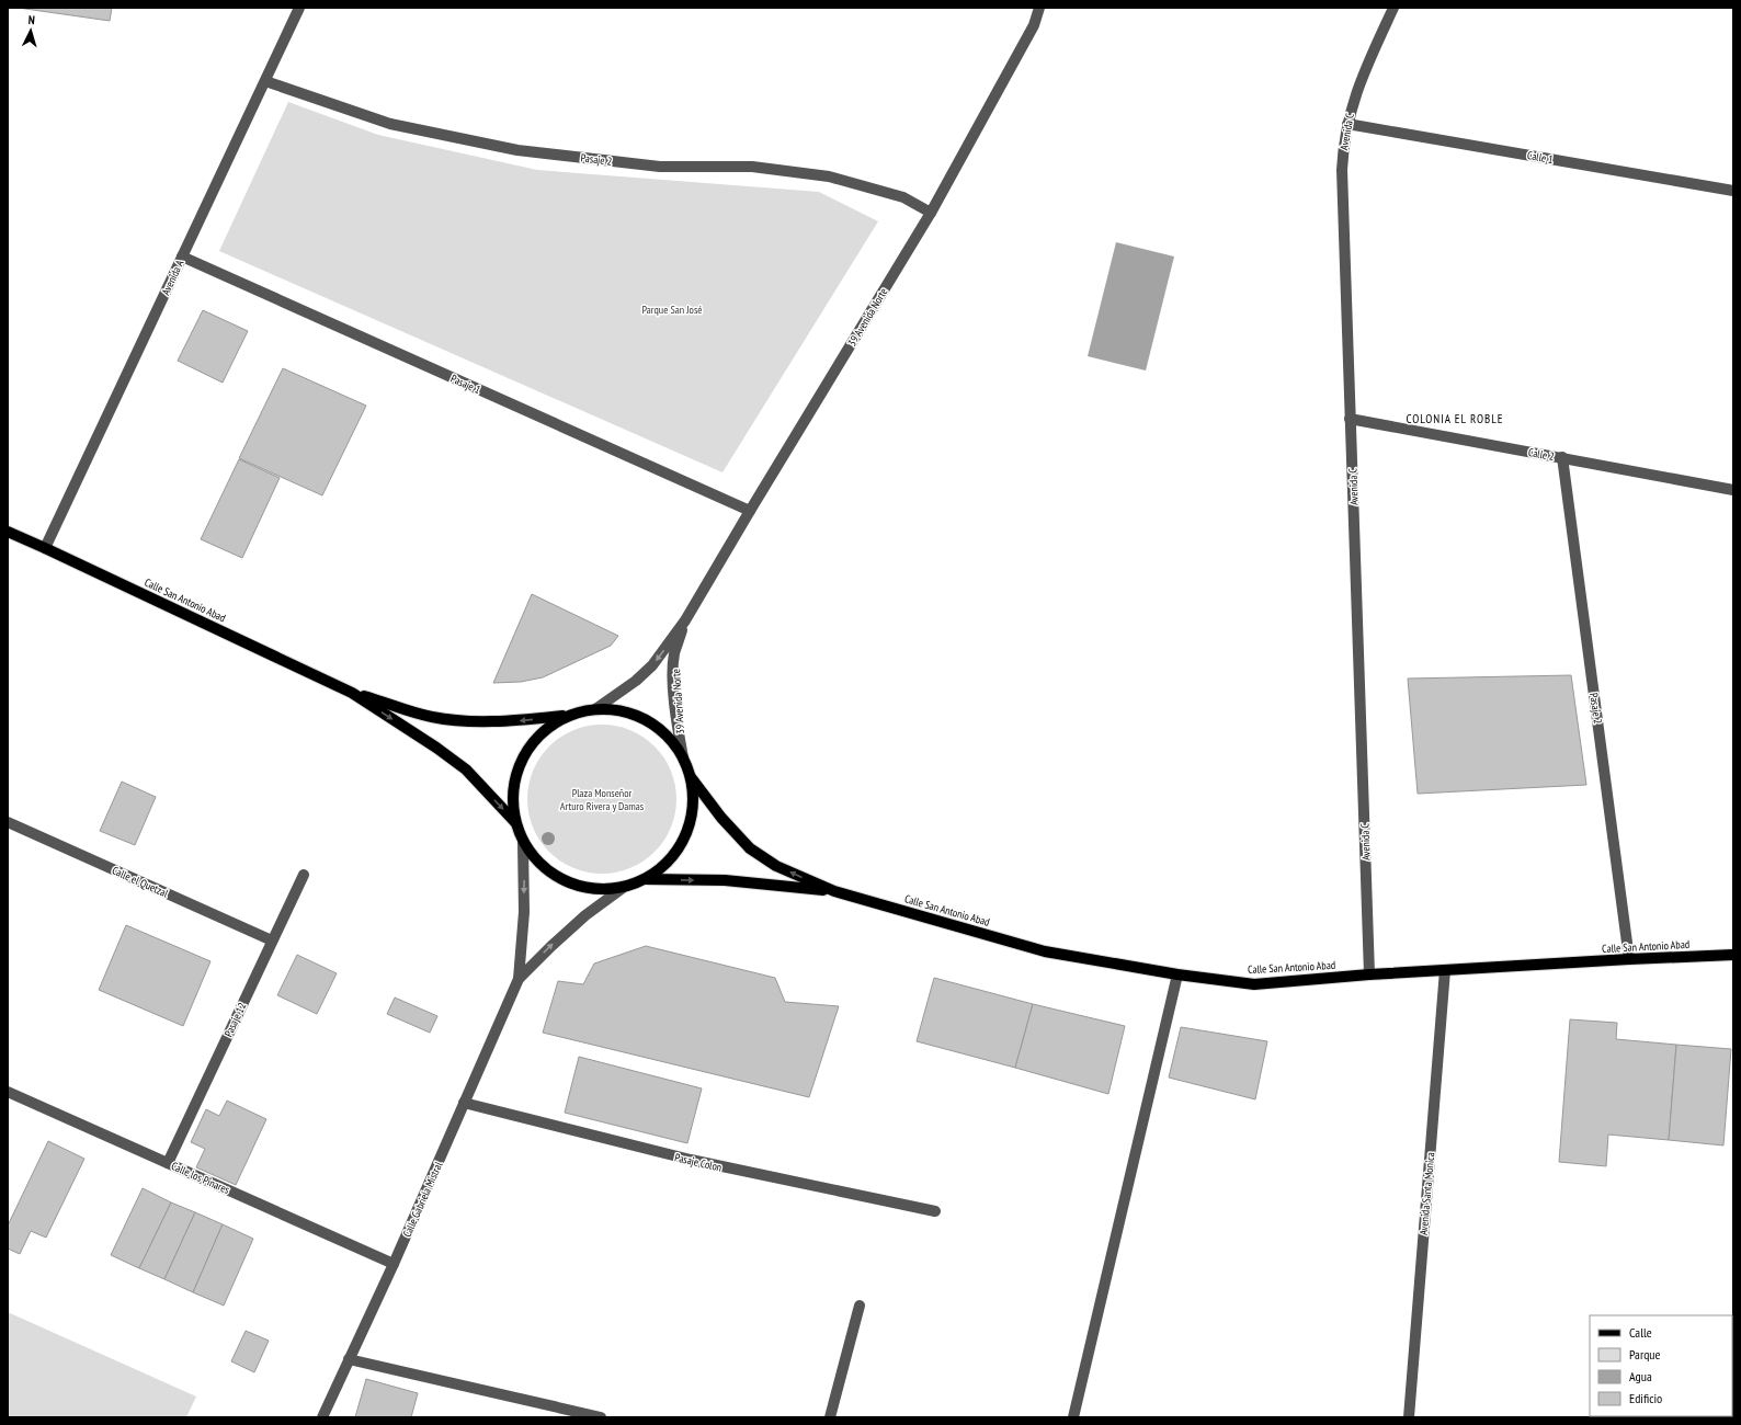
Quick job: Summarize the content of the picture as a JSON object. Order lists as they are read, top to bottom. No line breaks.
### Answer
{"streets":{"main road":["Calle San Antonio Abad"],"street":["Avenida C","Calle 1","Pasaje 2","Avenida A","39 Avenida Norte","Pasaje 1","Calle 2","Calle el Quetzal","Pasaje 12","Pasaje Colon","Calle los Pinares","Avenida Santa Monica","Calle Gabriela Mistral"]},"crossings":[["Avenida C","Calle 1"],["Avenida C","Calle 2"],["Avenida C","Calle San Antonio Abad"],["Pasaje 2","Avenida A"],["Pasaje 2","39 Avenida Norte"],["Pasaje 2","Calle 2"],["Pasaje 2","Calle San Antonio Abad"],["Avenida A","Pasaje 1"],["Avenida A","Calle San Antonio Abad"],["39 Avenida Norte","Pasaje 1"],["Calle San Antonio Abad","Avenida Santa Monica"],["Calle el Quetzal","Pasaje 12"],["Pasaje 12","Calle los Pinares"],["Pasaje Colon","Calle Gabriela Mistral"],["Calle los Pinares","Calle Gabriela Mistral"]],"districts":["COLONIA EL ROBLE"],"parks":["Parque San José","Plaza Monseñor Arturo Rivera y Damas"],"legend":["Calle","Parque","Agua","Edificio"],"north":"top"}
